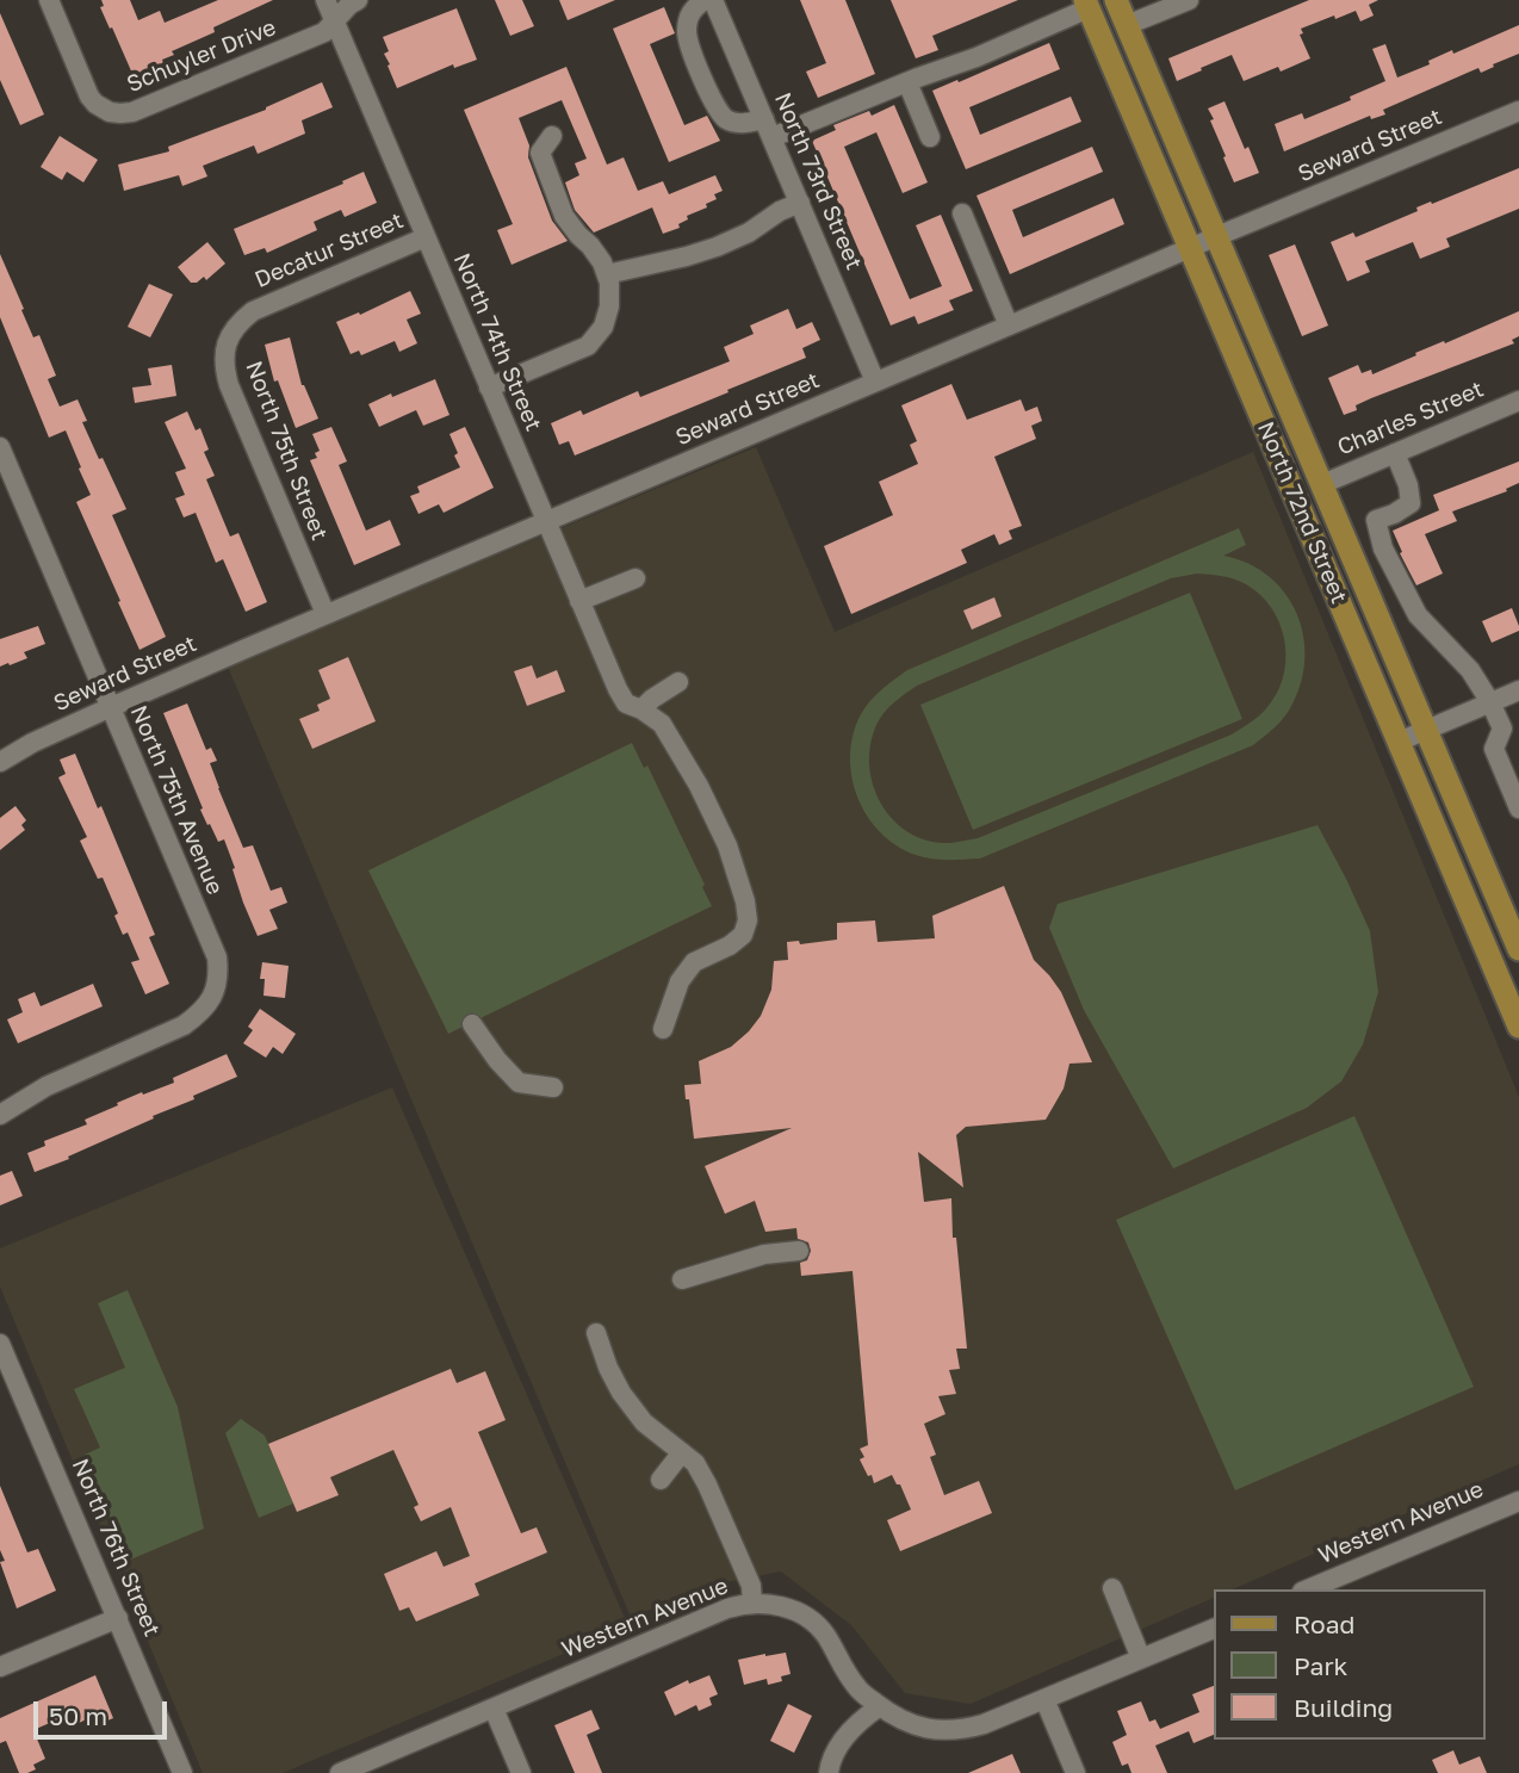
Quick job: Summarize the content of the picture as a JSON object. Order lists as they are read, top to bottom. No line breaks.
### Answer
{"streets":{"main road":["North 72nd Street"],"street":["Schuyler Drive","Seward Street","North 73rd Street","Decatur Street","North 74th Street","Charles Street","North 75th Street","North 75th Avenue","Western Avenue","North 76th Street"]},"crossings":[["Schuyler Drive","North 74th Street"],["Seward Street","North 73rd Street"],["Seward Street","North 74th Street"],["Seward Street","North 75th Street"],["Seward Street","North 72nd Street"],["Seward Street","North 75th Avenue"],["Decatur Street","North 74th Street"],["Decatur Street","North 75th Street"],["Charles Street","North 72nd Street"]],"legend":["Road","Park","Building"],"scale_bar":"50 m"}
